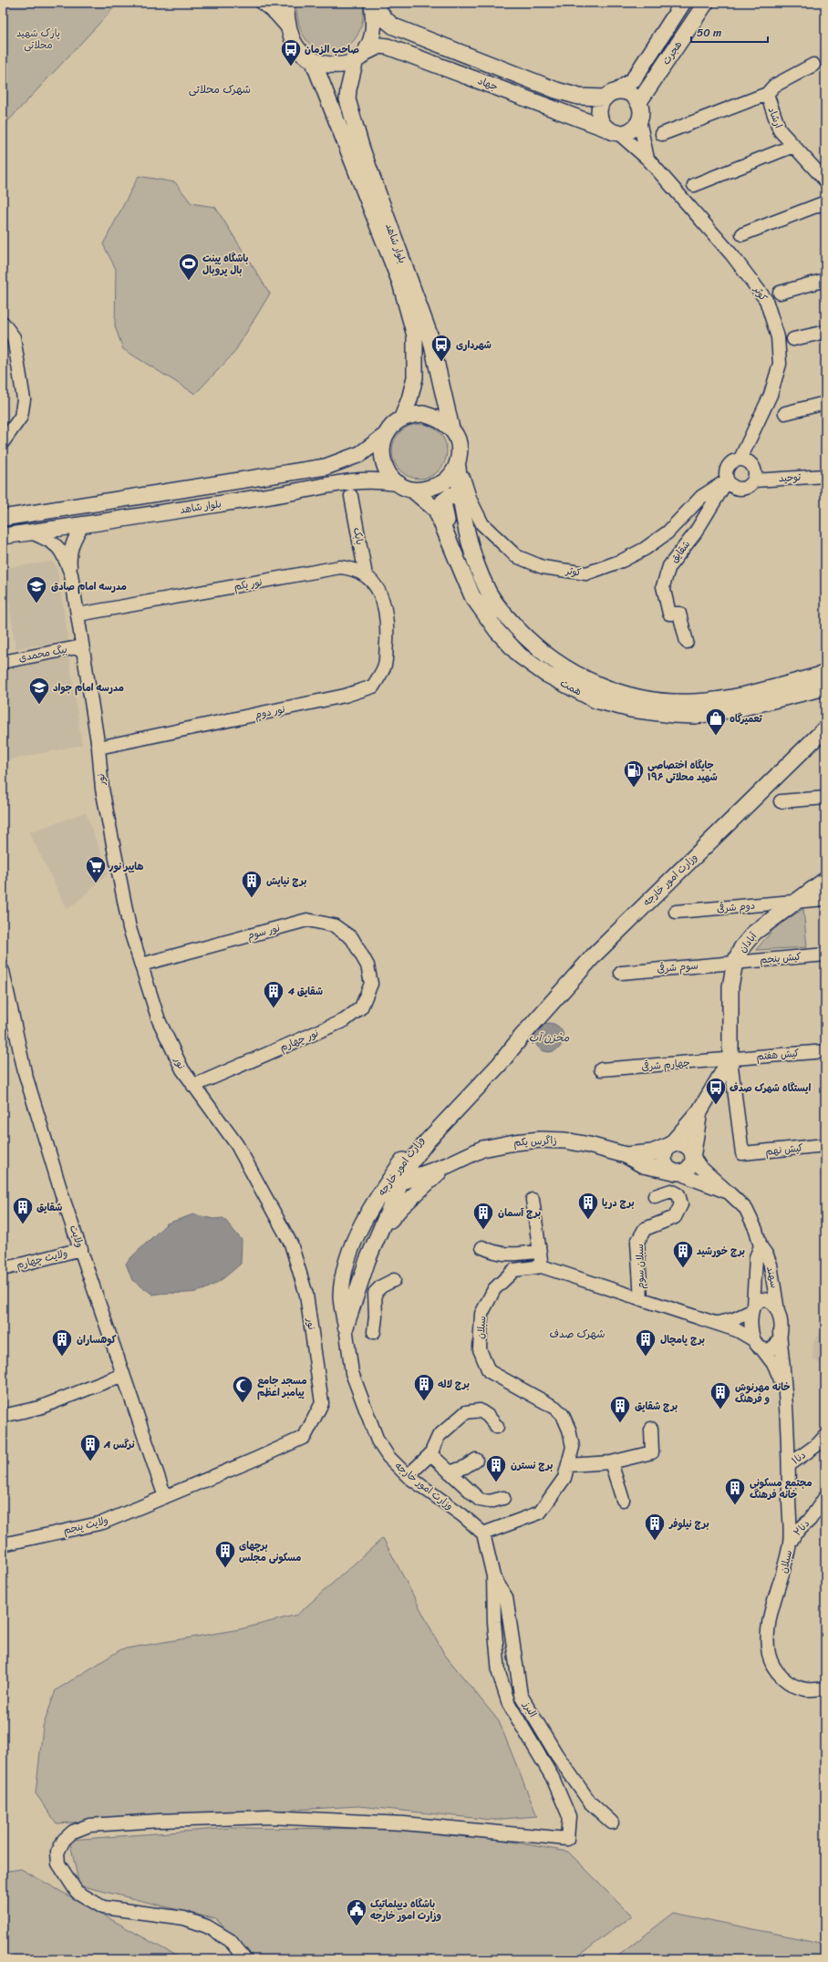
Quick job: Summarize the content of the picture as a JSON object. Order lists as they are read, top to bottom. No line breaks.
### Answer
{"streets":{"main road":["هجرت","جهاد","بلوار شاهد","همت","وزارت امور خارجه","آبادان","زاگرس یکم"],"street":["ارشاد","کوثر","توحید","بابک","شقایق","نور یکم","بیگ محمدی","نور دوم","نور","دوم شرقی","نور سوم","کیش پنجم","سوم شرقی","نور چهارم","کیش هفتم","چهارم شرقی","کیش نهم","ولایت","ولایت چهارم","سبلان سوم","سهند","سبلان","دنا۱","ولایت پنجم","دنا۲","البرز"]},"crossings":[["هجرت","جهاد"],["هجرت","کوثر"],["جهاد","بلوار شاهد"],["جهاد","کوثر"],["بلوار شاهد","کوثر"],["بلوار شاهد","همت"],["بلوار شاهد","نور"],["کوثر","توحید"],["کوثر","شقایق"],["کوثر","همت"],["توحید","شقایق"],["بابک","نور یکم"],["نور یکم","نور دوم"],["نور یکم","نور"],["بیگ محمدی","نور"],["نور دوم","نور"],["نور","نور سوم"],["نور","نور چهارم"],["نور","ولایت"],["نور","ولایت پنجم"],["وزارت امور خارجه","سبلان"],["دوم شرقی","آبادان"],["نور سوم","نور چهارم"],["آبادان","کیش پنجم"],["آبادان","سوم شرقی"],["آبادان","کیش هفتم"],["آبادان","چهارم شرقی"],["آبادان","کیش نهم"],["کیش پنجم","سوم شرقی"],["کیش هفتم","چهارم شرقی"],["زاگرس یکم","سهند"],["ولایت","ولایت چهارم"],["ولایت","ولایت پنجم"],["سبلان سوم","سبلان"],["سهند","سبلان"],["سبلان","دنا۱"],["سبلان","دنا۲"]],"districts":["شهرک محلاتی","شهرک صدف"],"water":["مخزن آب"],"parks":["پارک شهید محلاتی"],"places":{"bus stop":["صاحب الزمان","شهرداری","ایستگاه شهرک صدف"],"sports":["باشگاه پینت بال پروبال"],"school or university":["مدرسه امام صادق","مدرسه امام جواد"],"shop":["تعمیرگاه"],"fuel station":["جایگاه اختصاصی ۱۹۶ شهید محلاتی"],"supermarket":["هایپر نور"],"building":["برج نیایش","شقایق 4","برج دریا","شقایق","برج آسمان","برج خورشید","کوهساران","برج پامچال","برج لاله","خانه مهرنوش و فرهنگ","برج شقایق","A نرگس","برج نسترن","مجتمع مسکونی خانه فرهنگ","برج نیلوفر","برچهای مسکونی مجلس"],"mosque":["مسجد جامع پیامبر اعظم"],"public building":["باشگاه دیپلماتیک وزارت امور خارجه"]},"scale_bar":"50 m"}
